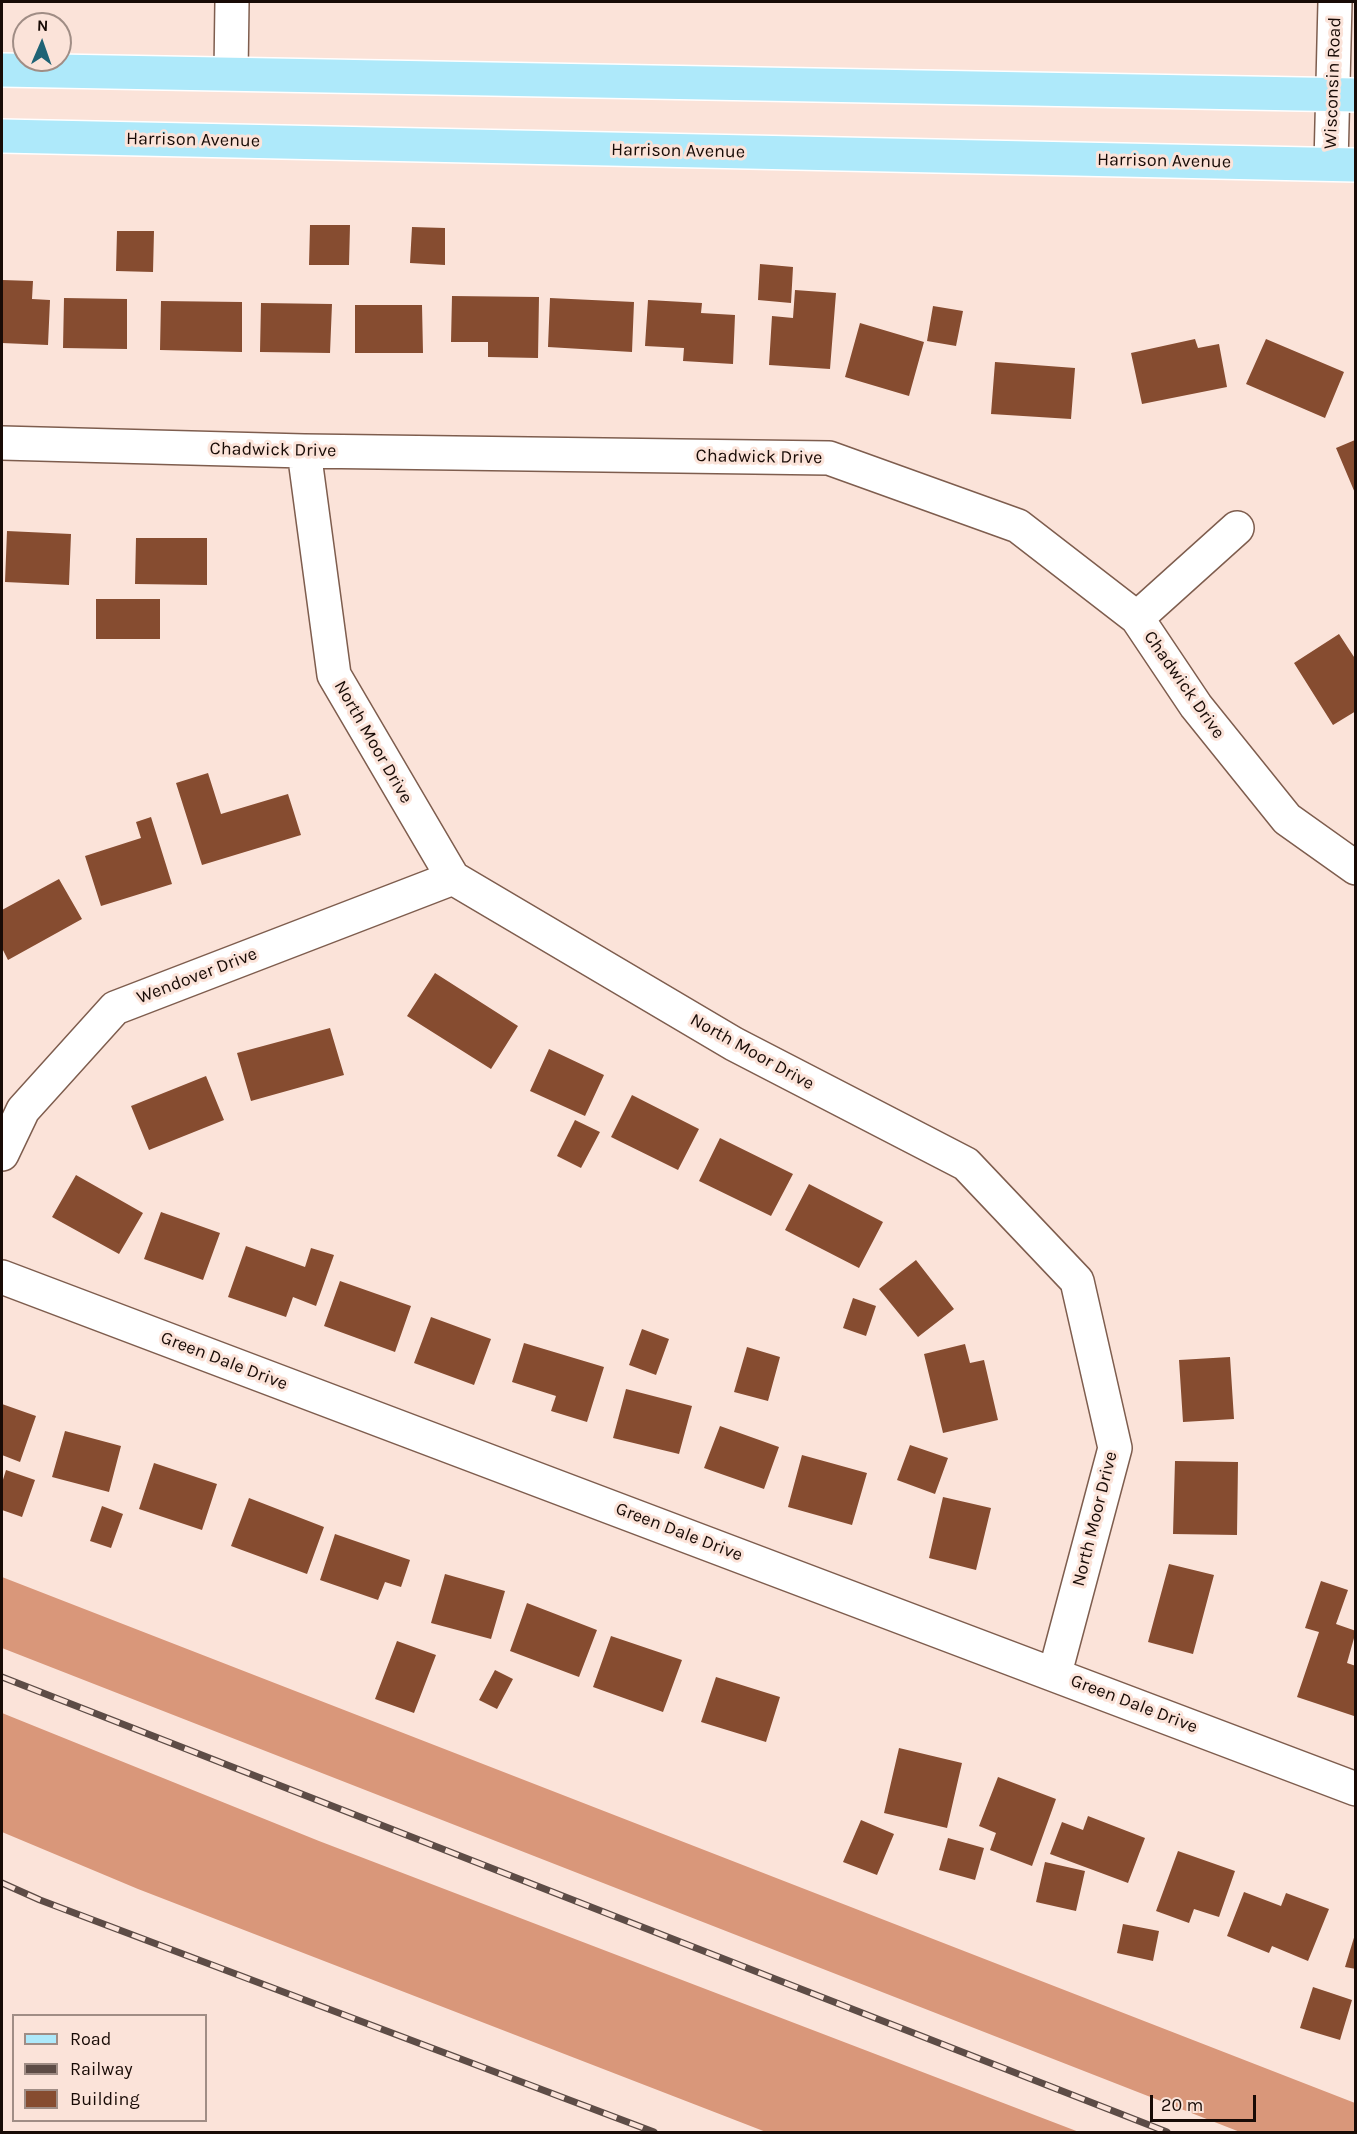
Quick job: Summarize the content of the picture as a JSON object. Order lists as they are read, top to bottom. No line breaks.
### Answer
{"streets":{"main road":["Harrison Avenue"],"street":["Wisconsin Road","Chadwick Drive","North Moor Drive","Wendover Drive","Green Dale Drive"]},"crossings":[["Wisconsin Road","Harrison Avenue"],["Chadwick Drive","North Moor Drive"],["North Moor Drive","Wendover Drive"],["North Moor Drive","Green Dale Drive"]],"legend":["Road","Railway","Building"],"scale_bar":"20 m","north":"top"}
